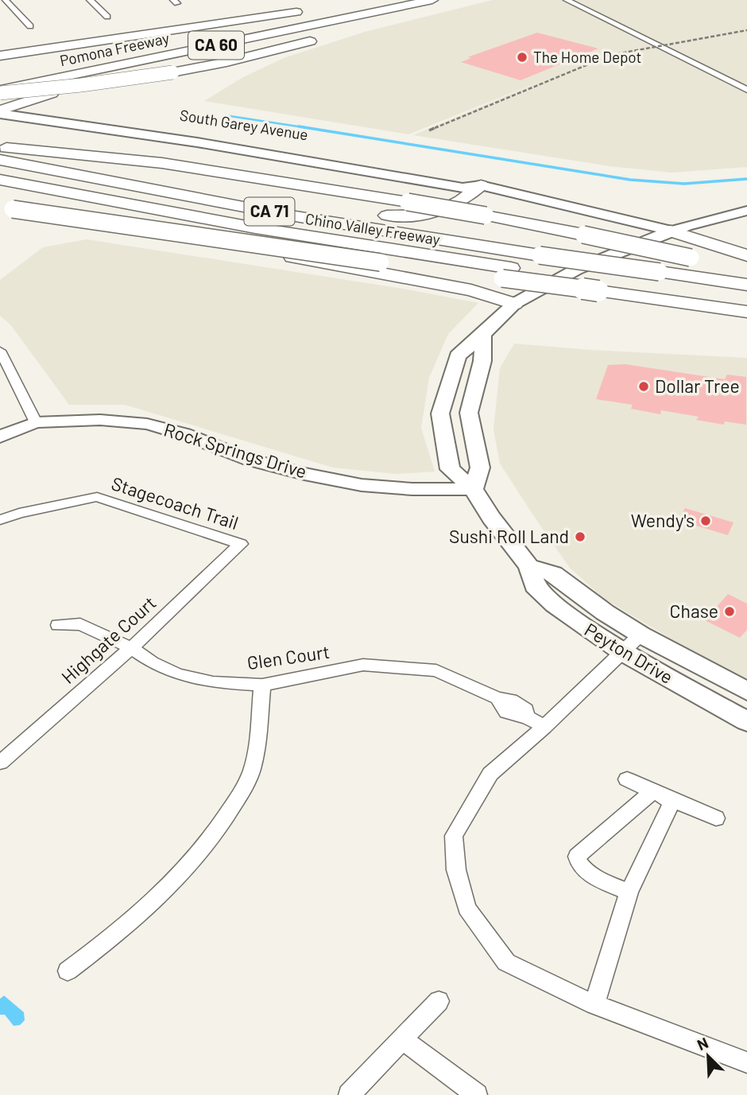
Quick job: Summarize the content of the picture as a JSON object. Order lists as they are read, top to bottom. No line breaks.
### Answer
{"streets":{"highway":["CA 60","Pomona Freeway","CA 71","Chino Valley Freeway"],"main road":["South Garey Avenue","Peyton Drive"],"street":["Rock Springs Drive","Stagecoach Trail","Highgate Court","Glen Court"]},"crossings":[["South Garey Avenue","Peyton Drive"],["Rock Springs Drive","Peyton Drive"],["Stagecoach Trail","Highgate Court"],["Highgate Court","Glen Court"]],"places":["The Home Depot","Dollar Tree","Wendy's","Sushi Roll Land","Chase"],"north":"top left"}
